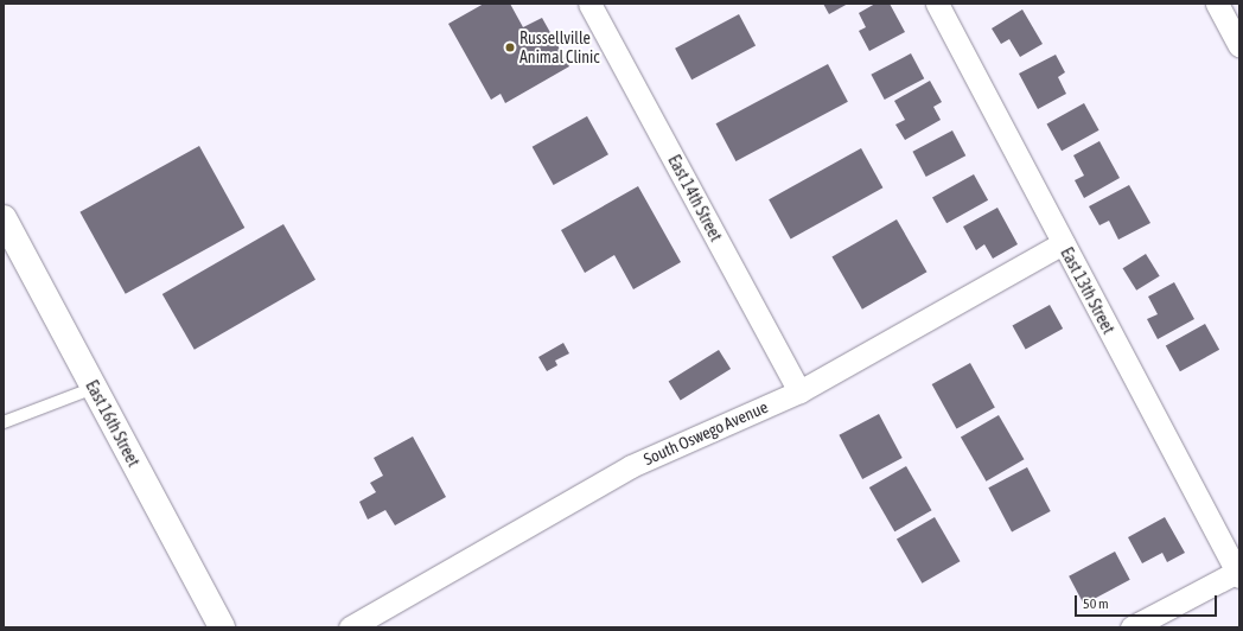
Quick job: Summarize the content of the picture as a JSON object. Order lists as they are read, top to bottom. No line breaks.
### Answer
{"streets":{"street":["East 14th Street","East 13th Street","East 16th Street","South Oswego Avenue"]},"crossings":[["East 14th Street","South Oswego Avenue"],["East 13th Street","South Oswego Avenue"]],"places":["Russellville Animal Clinic"],"scale_bar":"50 m"}
